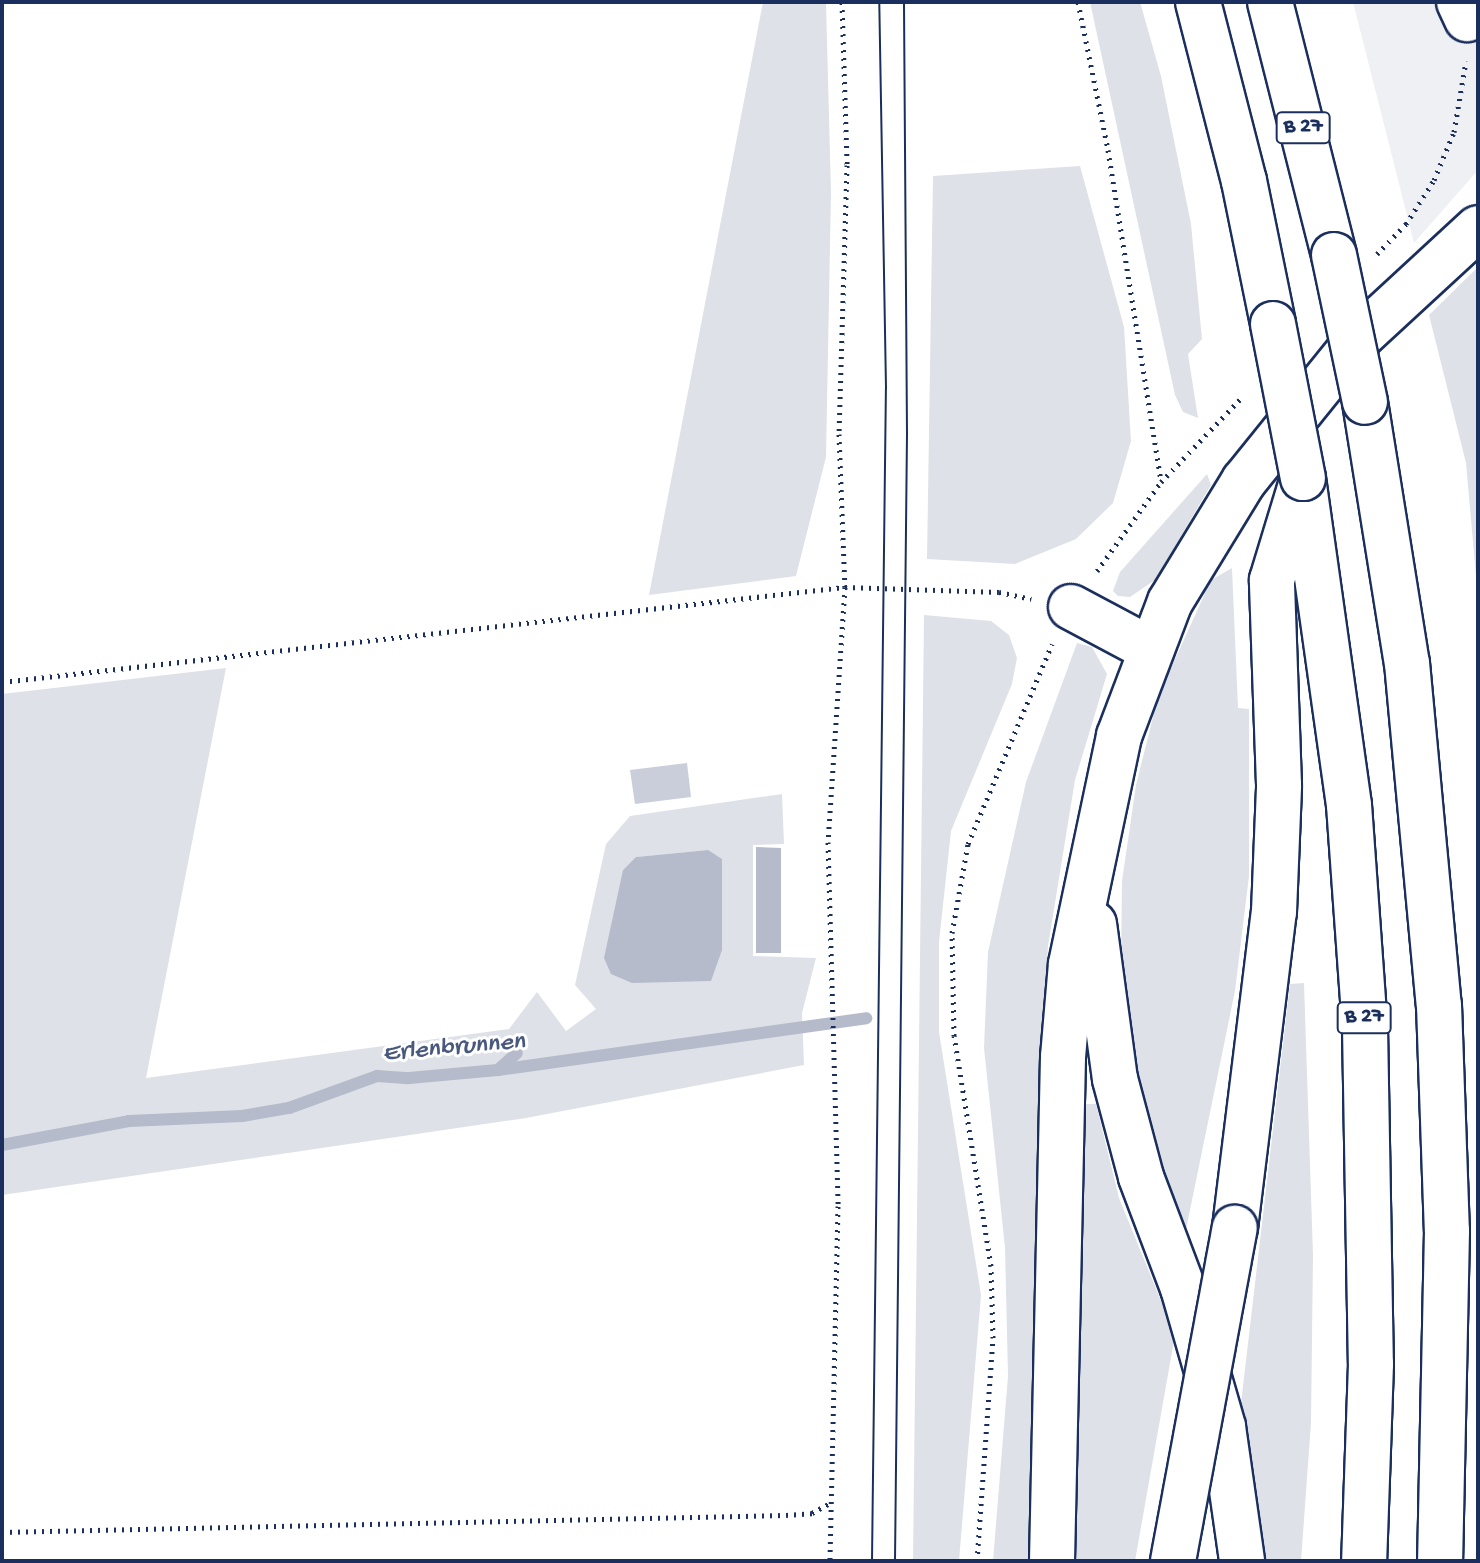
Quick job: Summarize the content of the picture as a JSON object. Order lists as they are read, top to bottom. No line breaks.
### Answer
{"streets":{"main road":["B 27"]},"water":["Erlenbrunnen"]}
